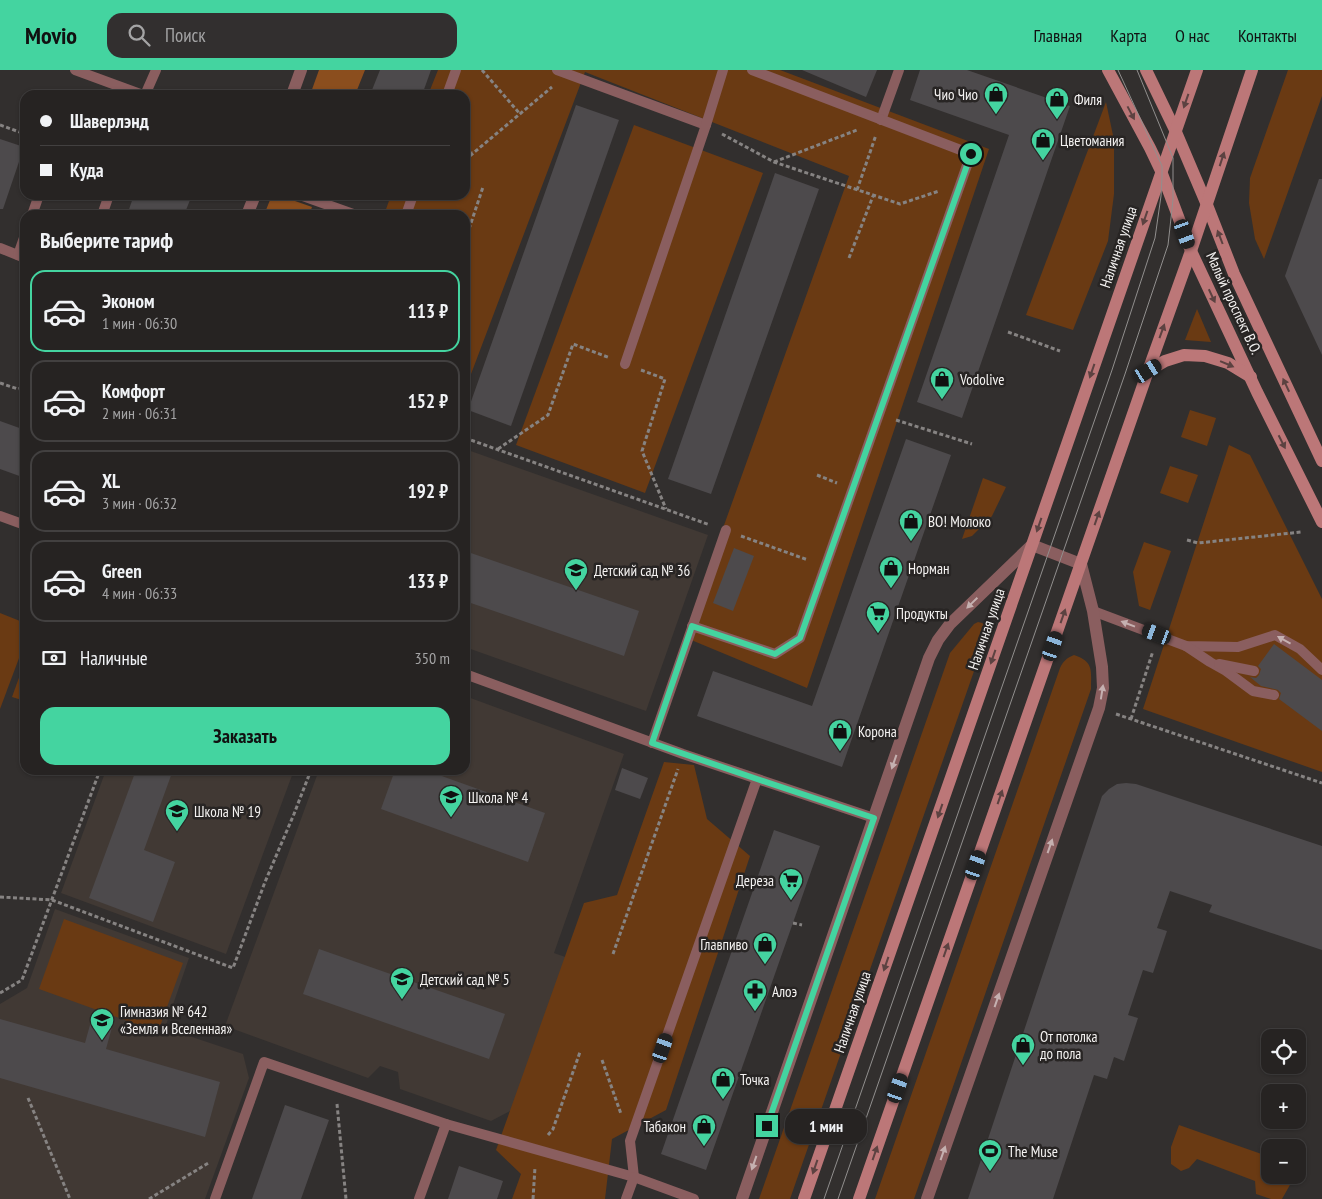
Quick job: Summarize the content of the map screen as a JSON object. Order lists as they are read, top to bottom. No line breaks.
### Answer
{"streets":{"main road":["Наличная улица","Малый проспект В.О."]},"crossings":[["Наличная улица","Малый проспект В.О."]],"places":{"shop":["Чио Чио","Филя","Цветомания","Vodolive","ВО! Молоко","Норман","Корона","Главпиво","От потолка до пола","Точка","Табакон"],"school or university":["Детский сад № 36","Школа № 4","Школа № 19","Детский сад № 5","Гимназия № 642 «Земля и Вселенная»"],"supermarket":["Продукты","Дереза"],"pharmacy":["Алоэ"],"sports":["The Muse"]},"page":{"header":"Movio","search":"Поиск","nav":["Главная","Карта","О нас","Контакты"],"banner":["Шаверлэнд","Куда"],"heading":"Выберите тариф","list":[{"name":"Эконом","note":"1 мин · 06:30","value":"113 ₽"},{"name":"Комфорт","note":"2 мин · 06:31","value":"152 ₽"},{"name":"XL","note":"3 мин · 06:32","value":"192 ₽"},{"name":"Green","note":"4 мин · 06:33","value":"133 ₽"}],"pay":["Наличные","350 m"],"buttons":"Заказать","map_buttons":["+","−"],"bubble":"1 мин"}}
